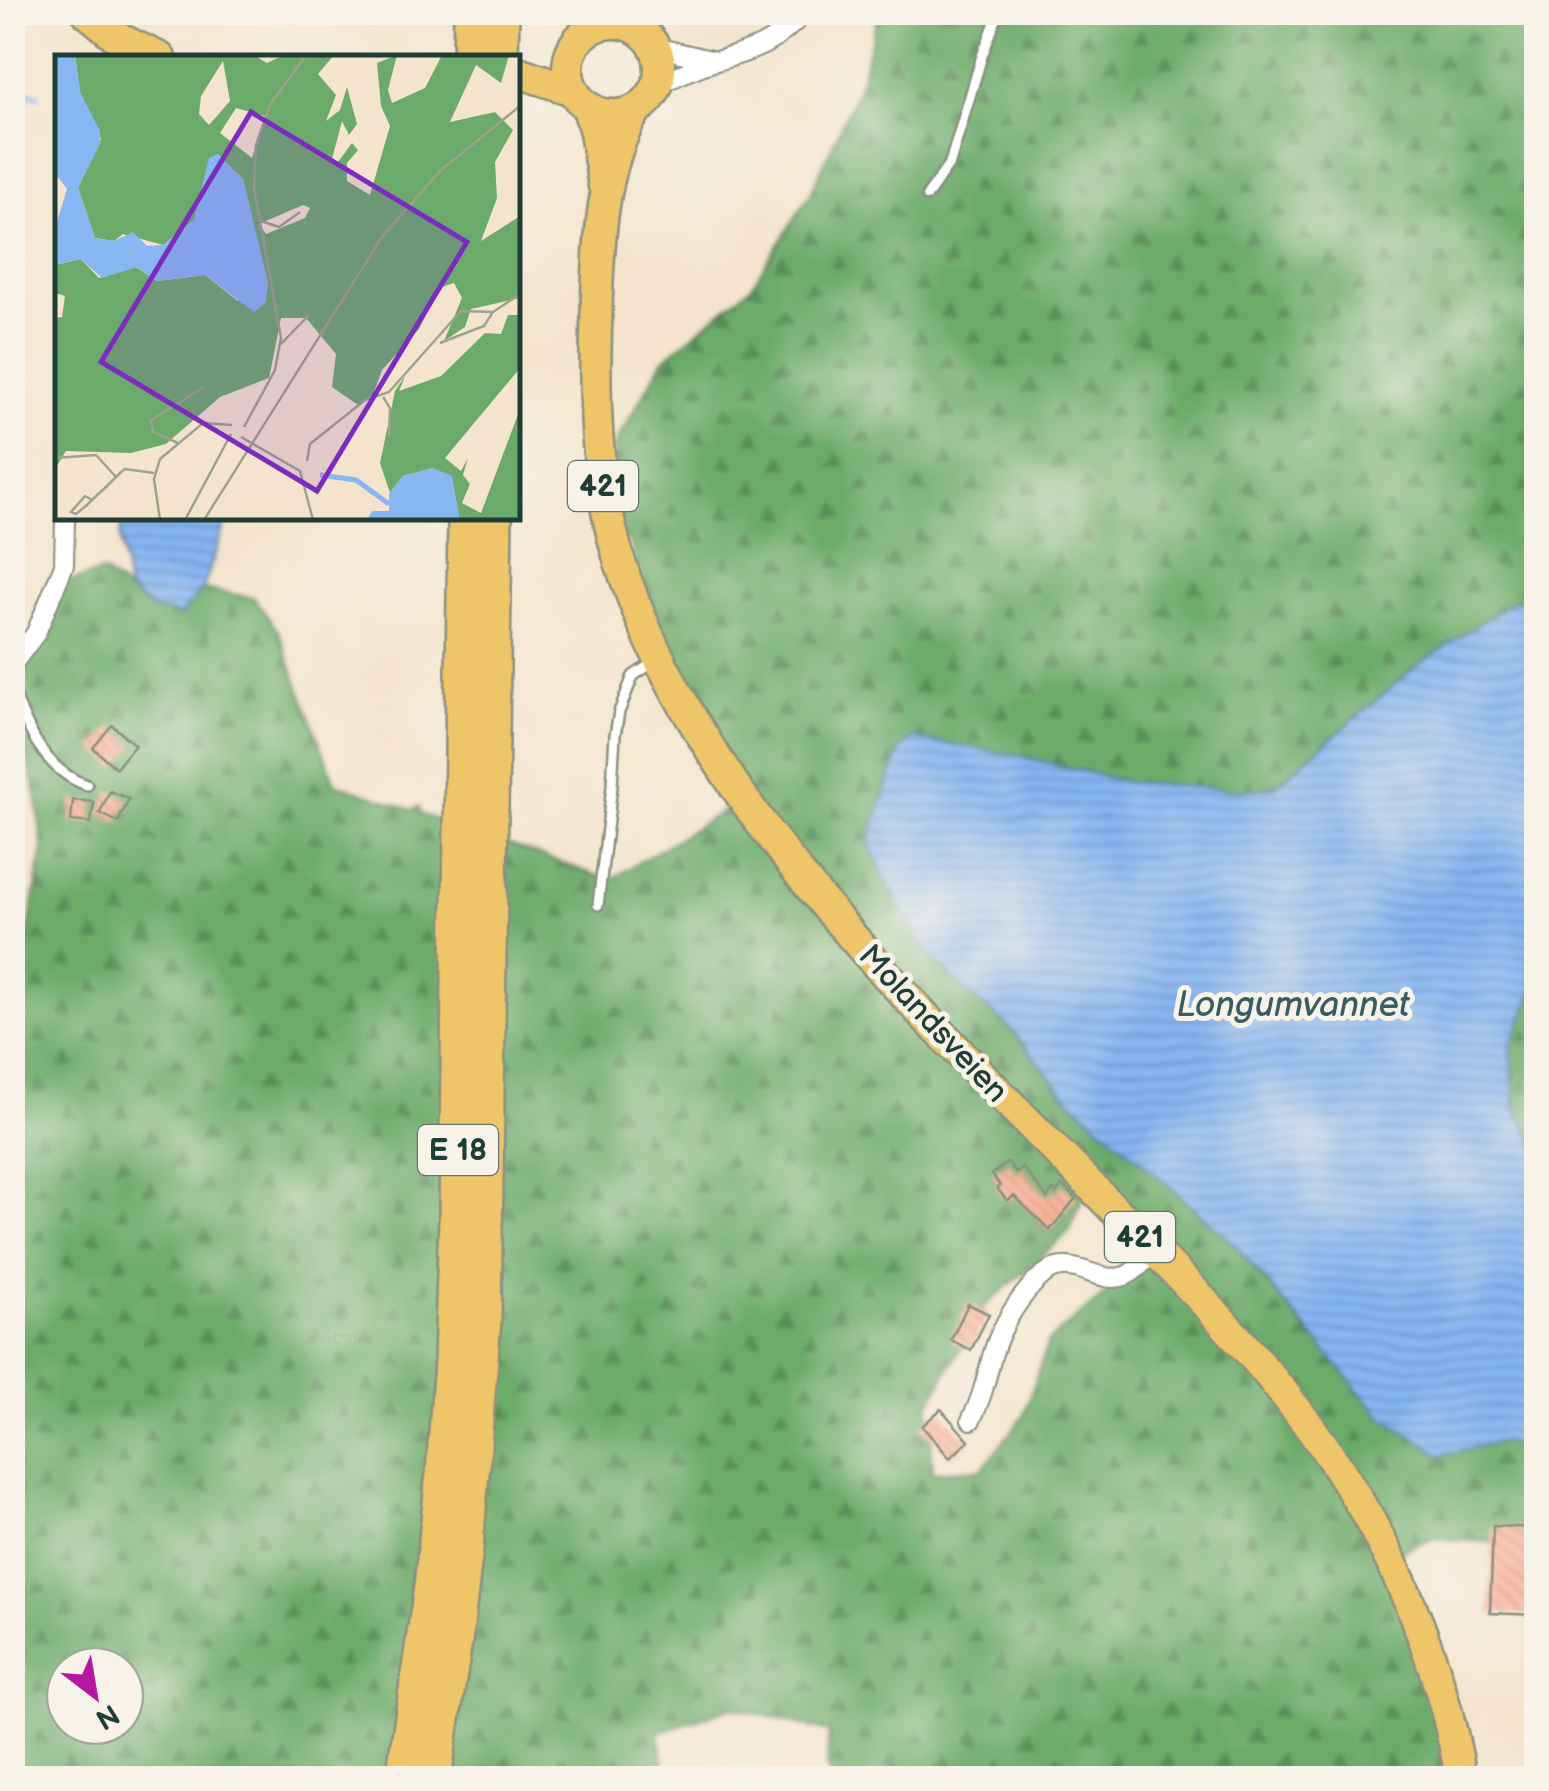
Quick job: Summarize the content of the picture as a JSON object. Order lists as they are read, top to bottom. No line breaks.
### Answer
{"streets":{"highway":["E 18"],"main road":["421","Molandsveien"]},"crossings":[["421","Molandsveien"]],"water":["Longumvannet"],"north":"bottom right"}
